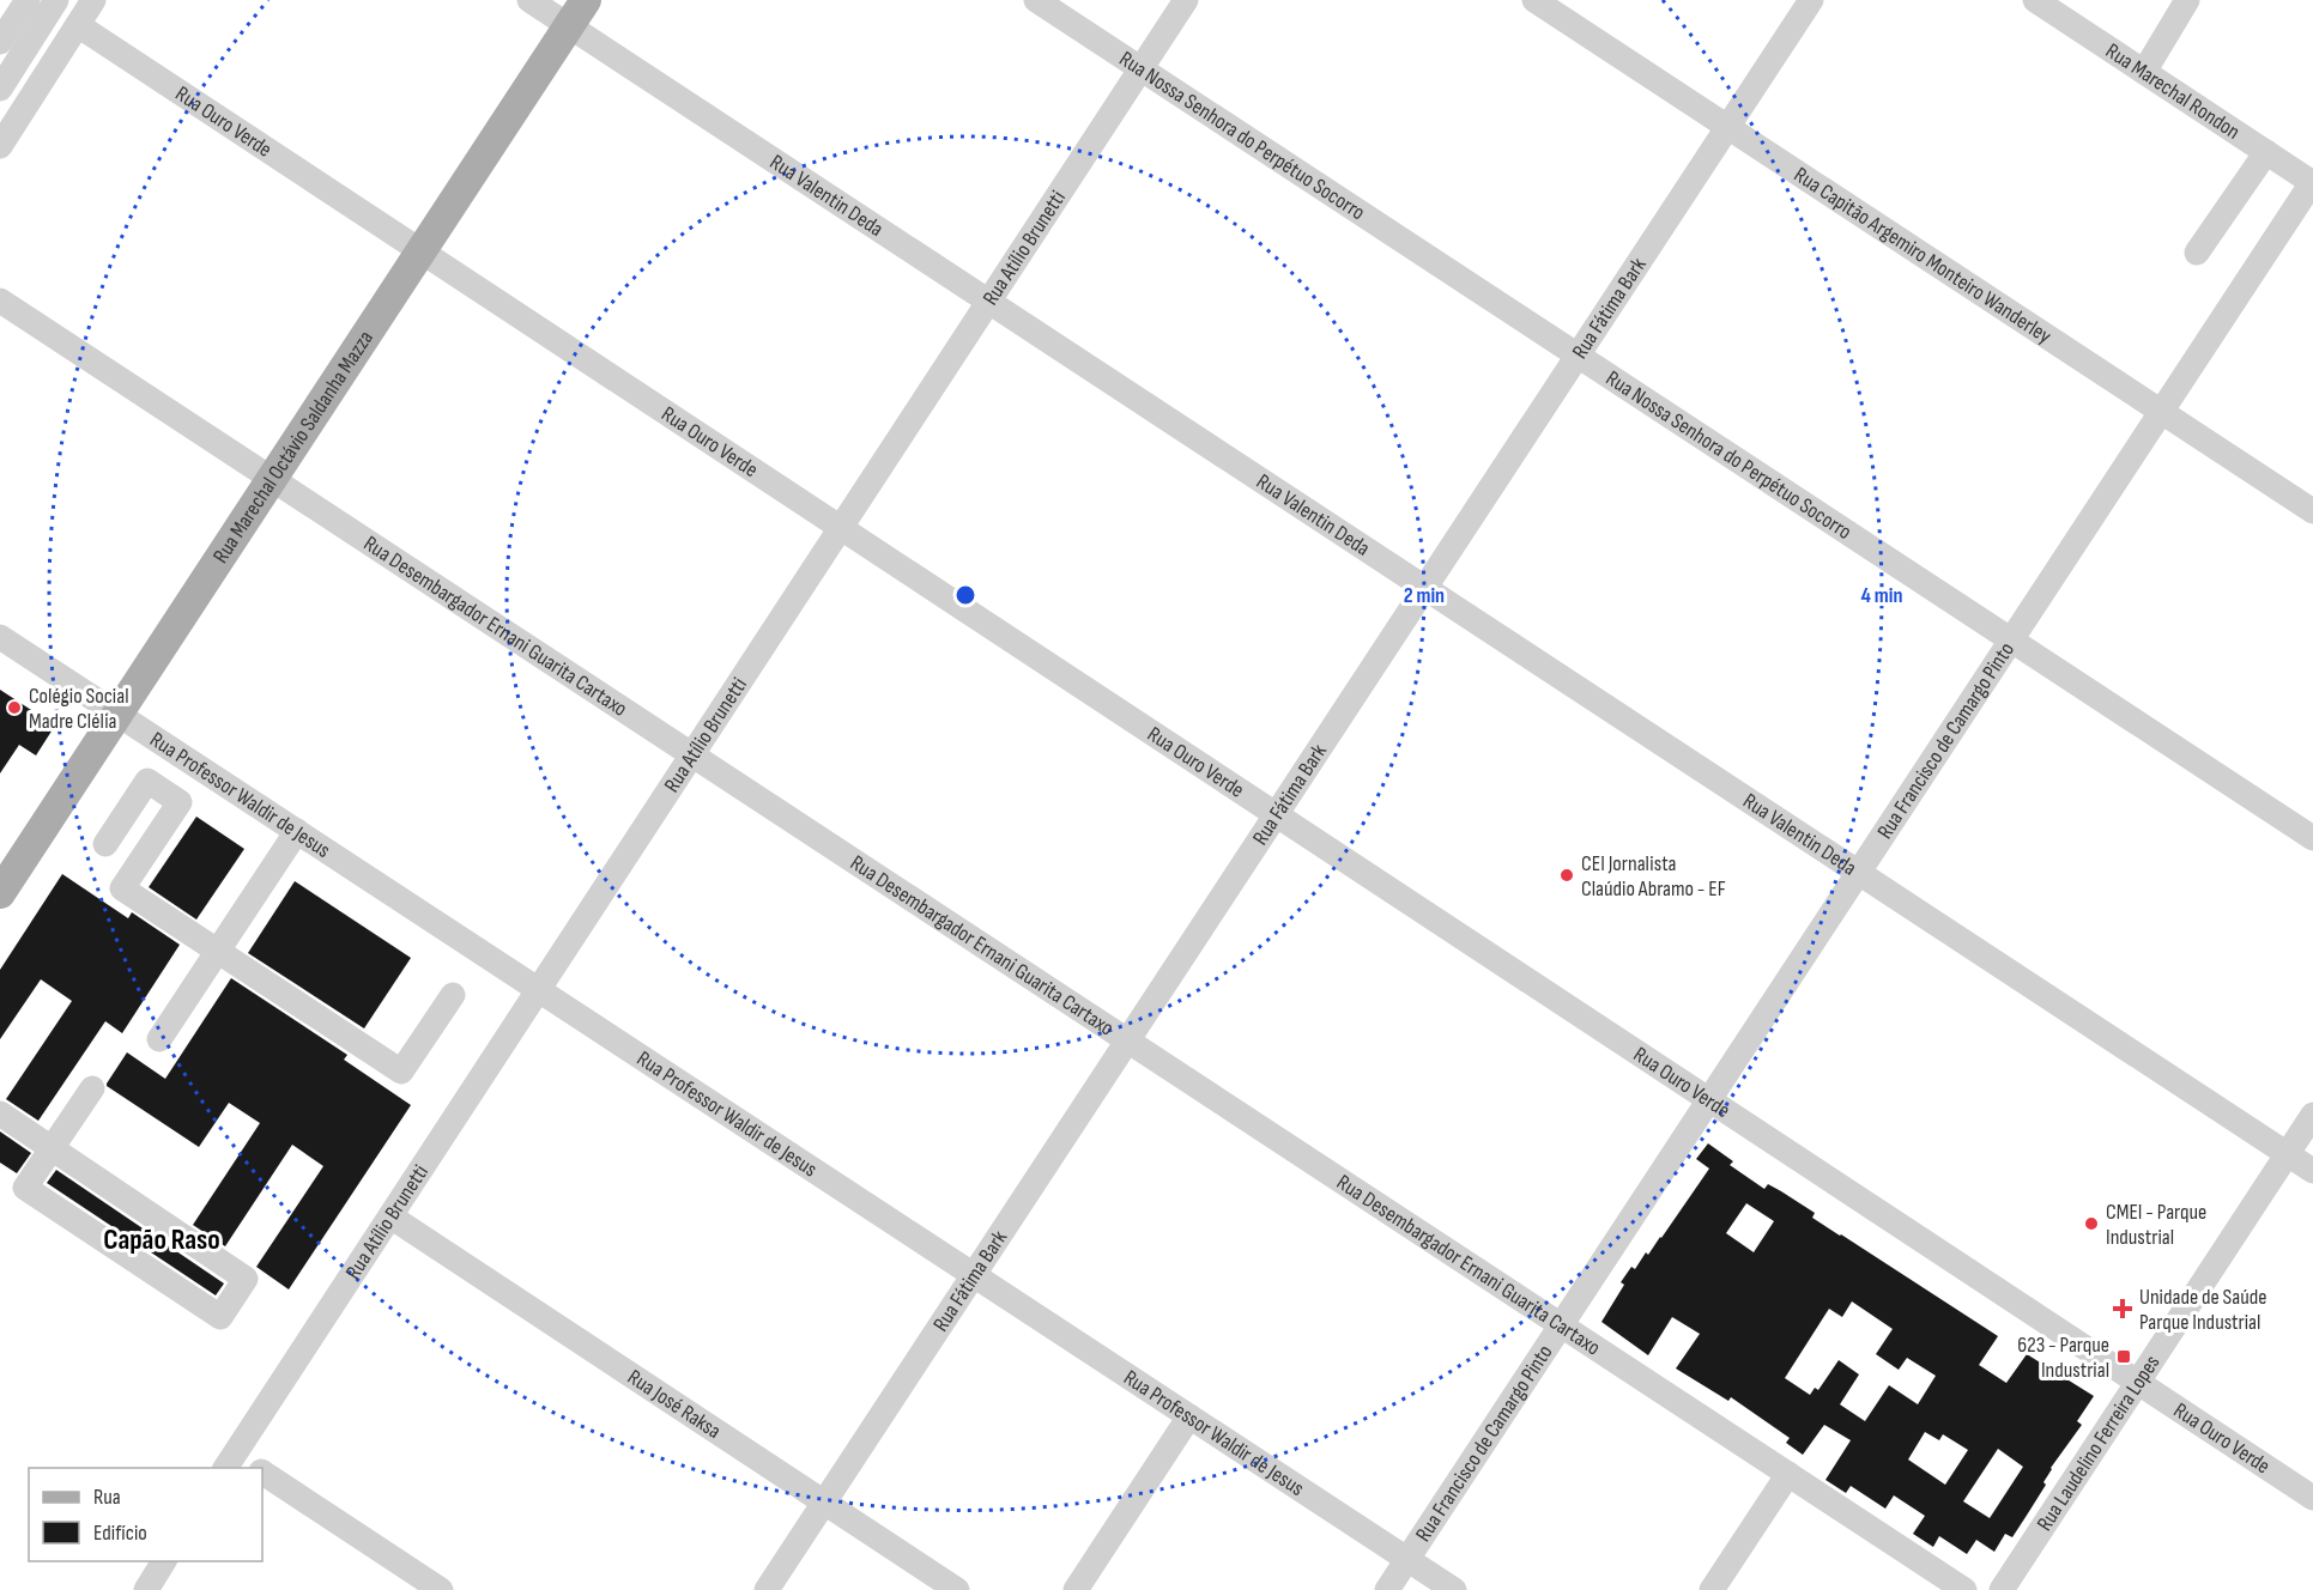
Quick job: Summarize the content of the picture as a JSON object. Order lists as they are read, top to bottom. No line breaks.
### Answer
{"streets":{"main road":["Rua Marechal Octávio Saldanha Mazza"],"street":["Rua Marechal Rondon","Rua Ouro Verde","Rua Nossa Senhora do Perpétuo Socorro","Rua Valentin Deda","Rua Atílio Brunetti","Rua Capitão Argemiro Monteiro Wanderley","Rua Fátima Bark","Rua Desembargador Ernani Guarita Cartaxo","Rua Francisco de Camargo Pinto","Rua Professor Waldir de Jesus","Rua José Raksa","Rua Laudelino Ferreira Lopes"]},"crossings":[["Rua Marechal Rondon","Rua Francisco de Camargo Pinto"],["Rua Ouro Verde","Rua Atílio Brunetti"],["Rua Ouro Verde","Rua Fátima Bark"],["Rua Ouro Verde","Rua Marechal Octávio Saldanha Mazza"],["Rua Ouro Verde","Rua Francisco de Camargo Pinto"],["Rua Ouro Verde","Rua Laudelino Ferreira Lopes"],["Rua Nossa Senhora do Perpétuo Socorro","Rua Atílio Brunetti"],["Rua Nossa Senhora do Perpétuo Socorro","Rua Fátima Bark"],["Rua Nossa Senhora do Perpétuo Socorro","Rua Francisco de Camargo Pinto"],["Rua Valentin Deda","Rua Atílio Brunetti"],["Rua Valentin Deda","Rua Fátima Bark"],["Rua Valentin Deda","Rua Marechal Octávio Saldanha Mazza"],["Rua Valentin Deda","Rua Francisco de Camargo Pinto"],["Rua Valentin Deda","Rua Laudelino Ferreira Lopes"],["Rua Atílio Brunetti","Rua Desembargador Ernani Guarita Cartaxo"],["Rua Atílio Brunetti","Rua Professor Waldir de Jesus"],["Rua Atílio Brunetti","Rua José Raksa"],["Rua Capitão Argemiro Monteiro Wanderley","Rua Fátima Bark"],["Rua Capitão Argemiro Monteiro Wanderley","Rua Francisco de Camargo Pinto"],["Rua Fátima Bark","Rua Desembargador Ernani Guarita Cartaxo"],["Rua Fátima Bark","Rua Professor Waldir de Jesus"],["Rua Fátima Bark","Rua José Raksa"],["Rua Marechal Octávio Saldanha Mazza","Rua Desembargador Ernani Guarita Cartaxo"],["Rua Marechal Octávio Saldanha Mazza","Rua Professor Waldir de Jesus"],["Rua Desembargador Ernani Guarita Cartaxo","Rua Francisco de Camargo Pinto"],["Rua Francisco de Camargo Pinto","Rua Professor Waldir de Jesus"]],"districts":["Capão Raso"],"places":{"other":["Colégio Social Madre Clélia","CEI Jornalista Claúdio Abramo - EF","CMEI - Parque Industrial"],"health":["Unidade de Saúde Parque Industrial"],"transit":["623 - Parque Industrial"]},"legend":["Rua","Edifício"],"rings":["2 min","4 min"]}
